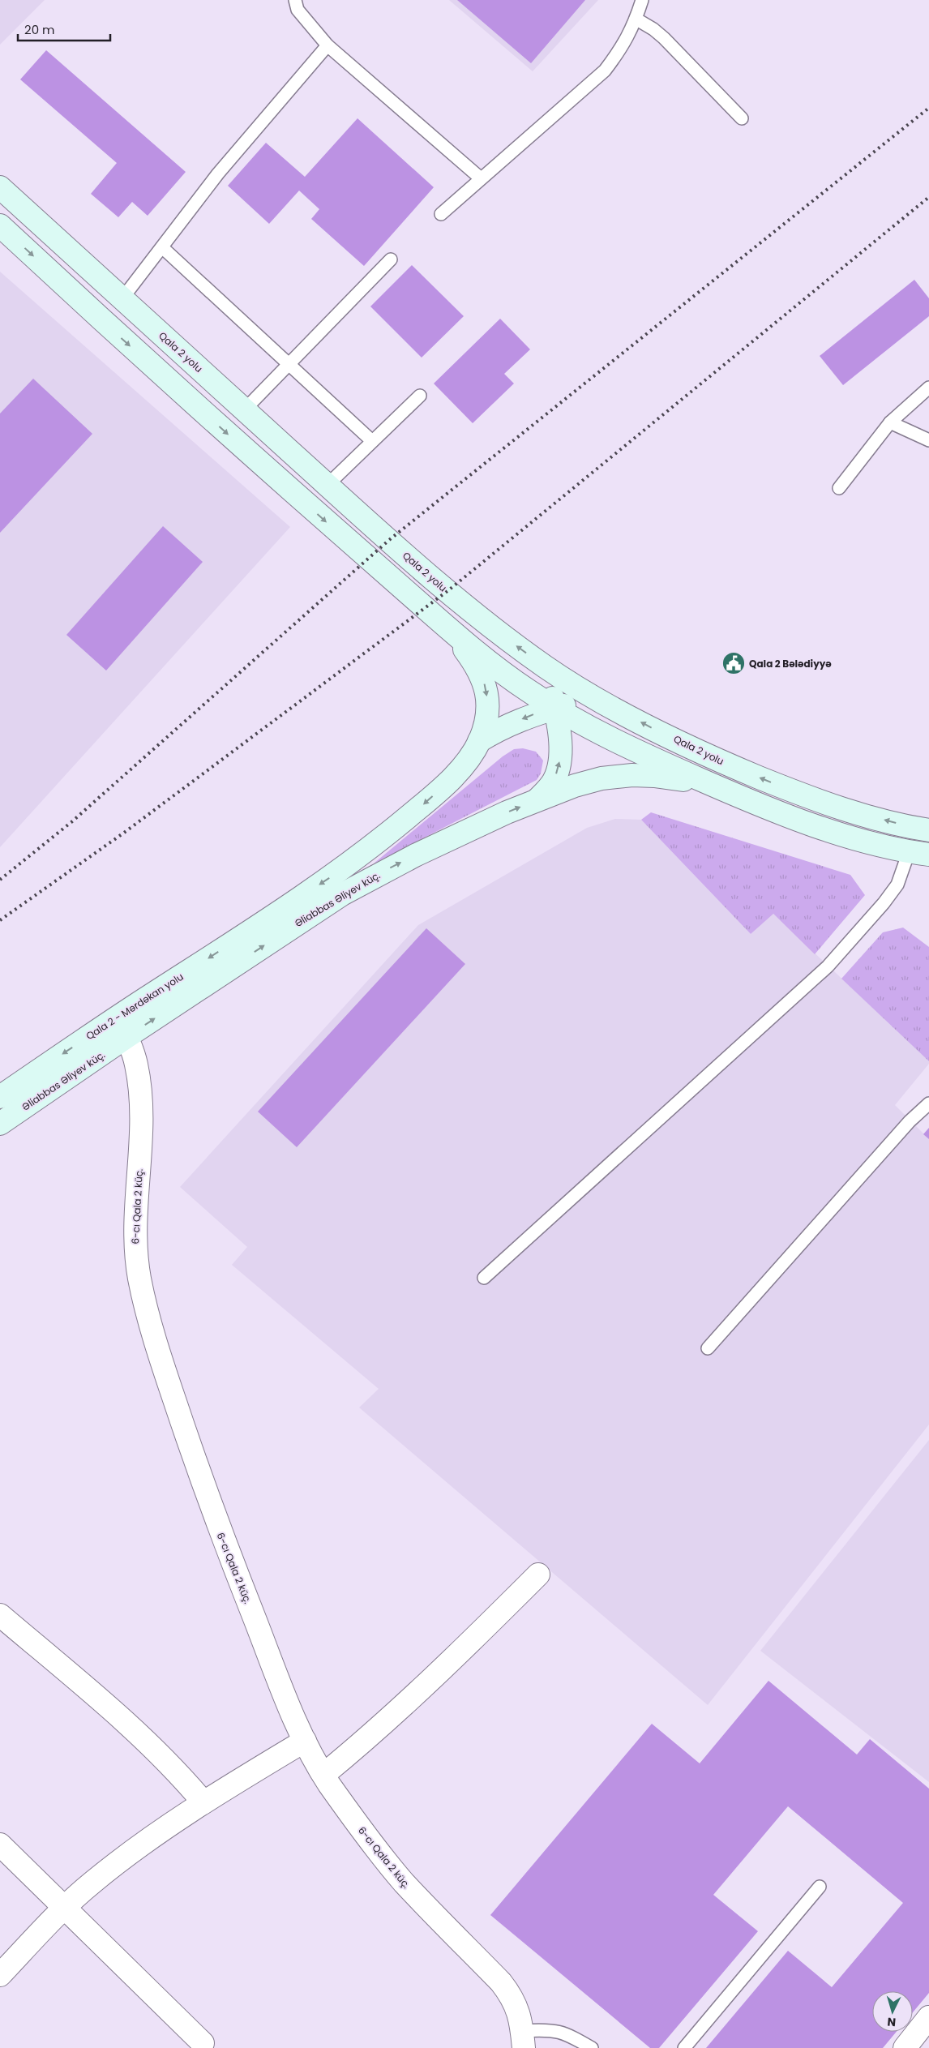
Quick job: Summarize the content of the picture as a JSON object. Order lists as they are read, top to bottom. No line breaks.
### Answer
{"streets":{"main road":["Qala 2 yolu","Əliabbas Əliyev küç.","Qala 2 - Mərdəkan yolu"],"street":["6-cı Qala 2 küç."]},"crossings":[["Əliabbas Əliyev küç.","6-cı Qala 2 küç."],["Qala 2 - Mərdəkan yolu","6-cı Qala 2 küç."]],"one_way":["Əliabbas Əliyev küç.","Qala 2 - Mərdəkan yolu"],"places":{"public building":["Qala 2 Bələdiyyə"]},"scale_bar":"20 m","north":"bottom"}
